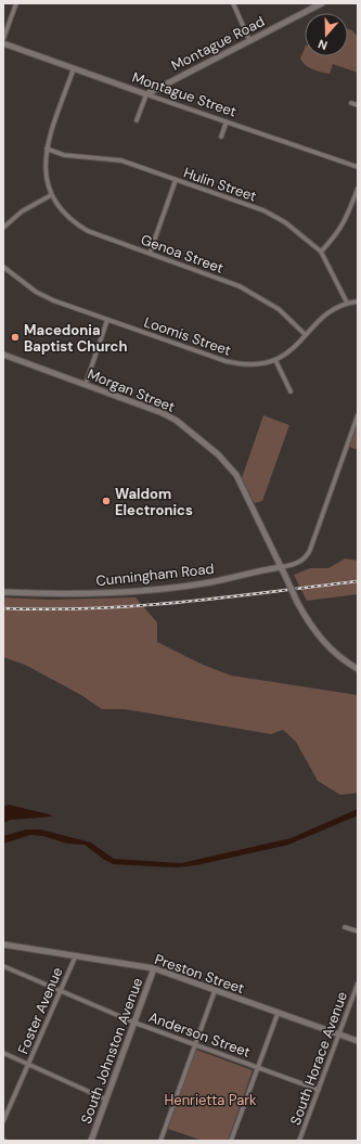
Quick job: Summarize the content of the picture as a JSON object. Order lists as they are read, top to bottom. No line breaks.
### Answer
{"streets":{"street":["Montague Road","Montague Street","Hulin Street","Genoa Street","Loomis Street","Morgan Street","Cunningham Road","Preston Street","Foster Avenue","Anderson Street","South Johnston Avenue","South Horace Avenue"]},"crossings":[["Montague Road","Montague Street"],["Montague Street","Genoa Street"],["Hulin Street","Genoa Street"],["Hulin Street","Loomis Street"],["Genoa Street","Loomis Street"],["Morgan Street","Cunningham Road"],["Preston Street","Foster Avenue"],["Preston Street","South Johnston Avenue"],["Preston Street","South Horace Avenue"],["Foster Avenue","Anderson Street"],["Anderson Street","South Johnston Avenue"],["Anderson Street","South Horace Avenue"]],"parks":["Henrietta Park"],"places":["Macedonia Baptist Church","Waldom Electronics"],"north":"bottom"}
